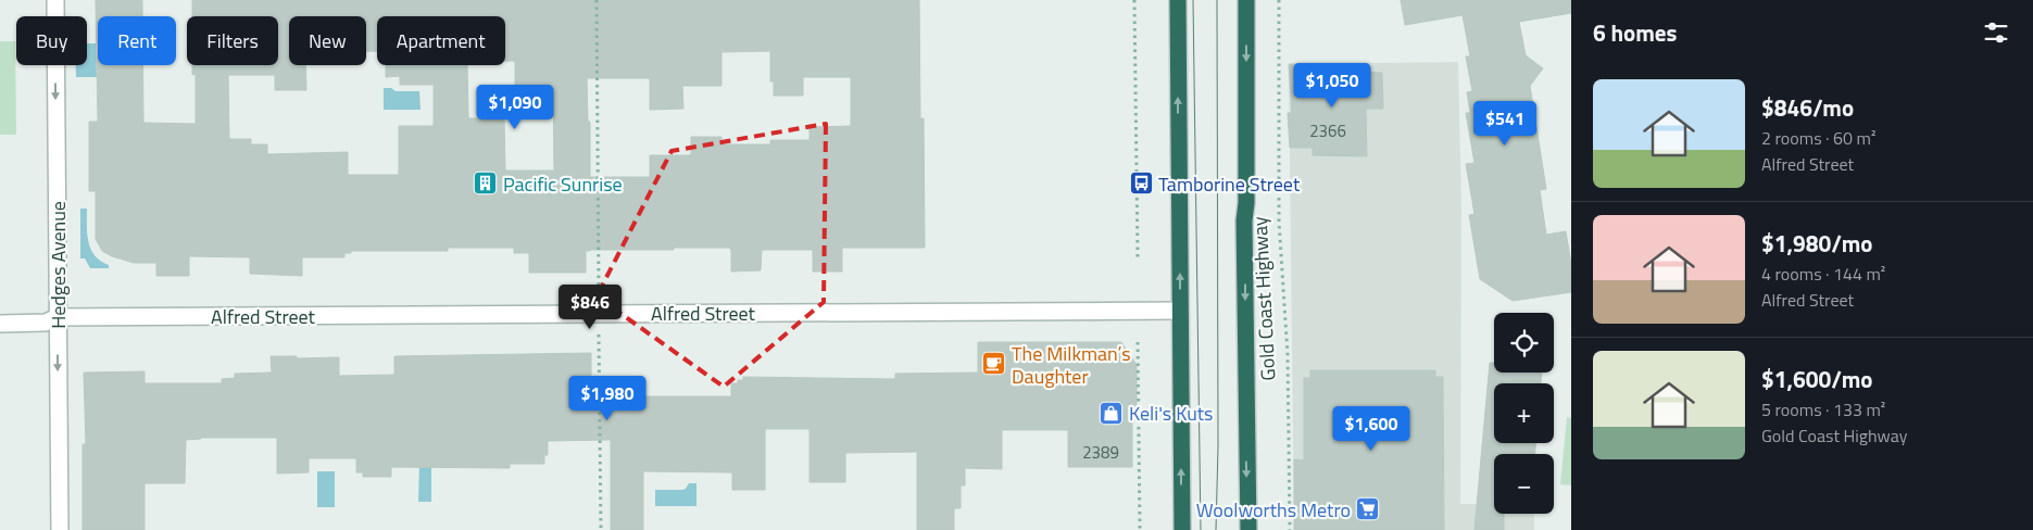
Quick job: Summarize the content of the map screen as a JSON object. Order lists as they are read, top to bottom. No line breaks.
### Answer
{"streets":{"highway":["Gold Coast Highway"],"street":["Hedges Avenue","Alfred Street"]},"crossings":[["Hedges Avenue","Alfred Street"]],"one_way":["Hedges Avenue"],"places":{"building":["Pacific Sunrise"],"bus stop":["Tamborine Street"],"cafe":["The Milkman’s Daughter"],"shop":["Keli's Kuts"],"supermarket":["Woolworths Metro"]},"house_numbers":["2366","2389"],"page":{"heading":"6 homes","chip":["Buy","Rent","Filters","New","Apartment"],"price":["$1,050","$1,090","$541","$846","$1,980","$1,600"],"list":[{"name":"$846/mo","note":"2 rooms · 60 m² · Alfred Street"},{"name":"$1,980/mo","note":"4 rooms · 144 m² · Alfred Street"},{"name":"$1,600/mo","note":"5 rooms · 133 m² · Gold Coast Highway"}],"map_buttons":["+","−"]}}
